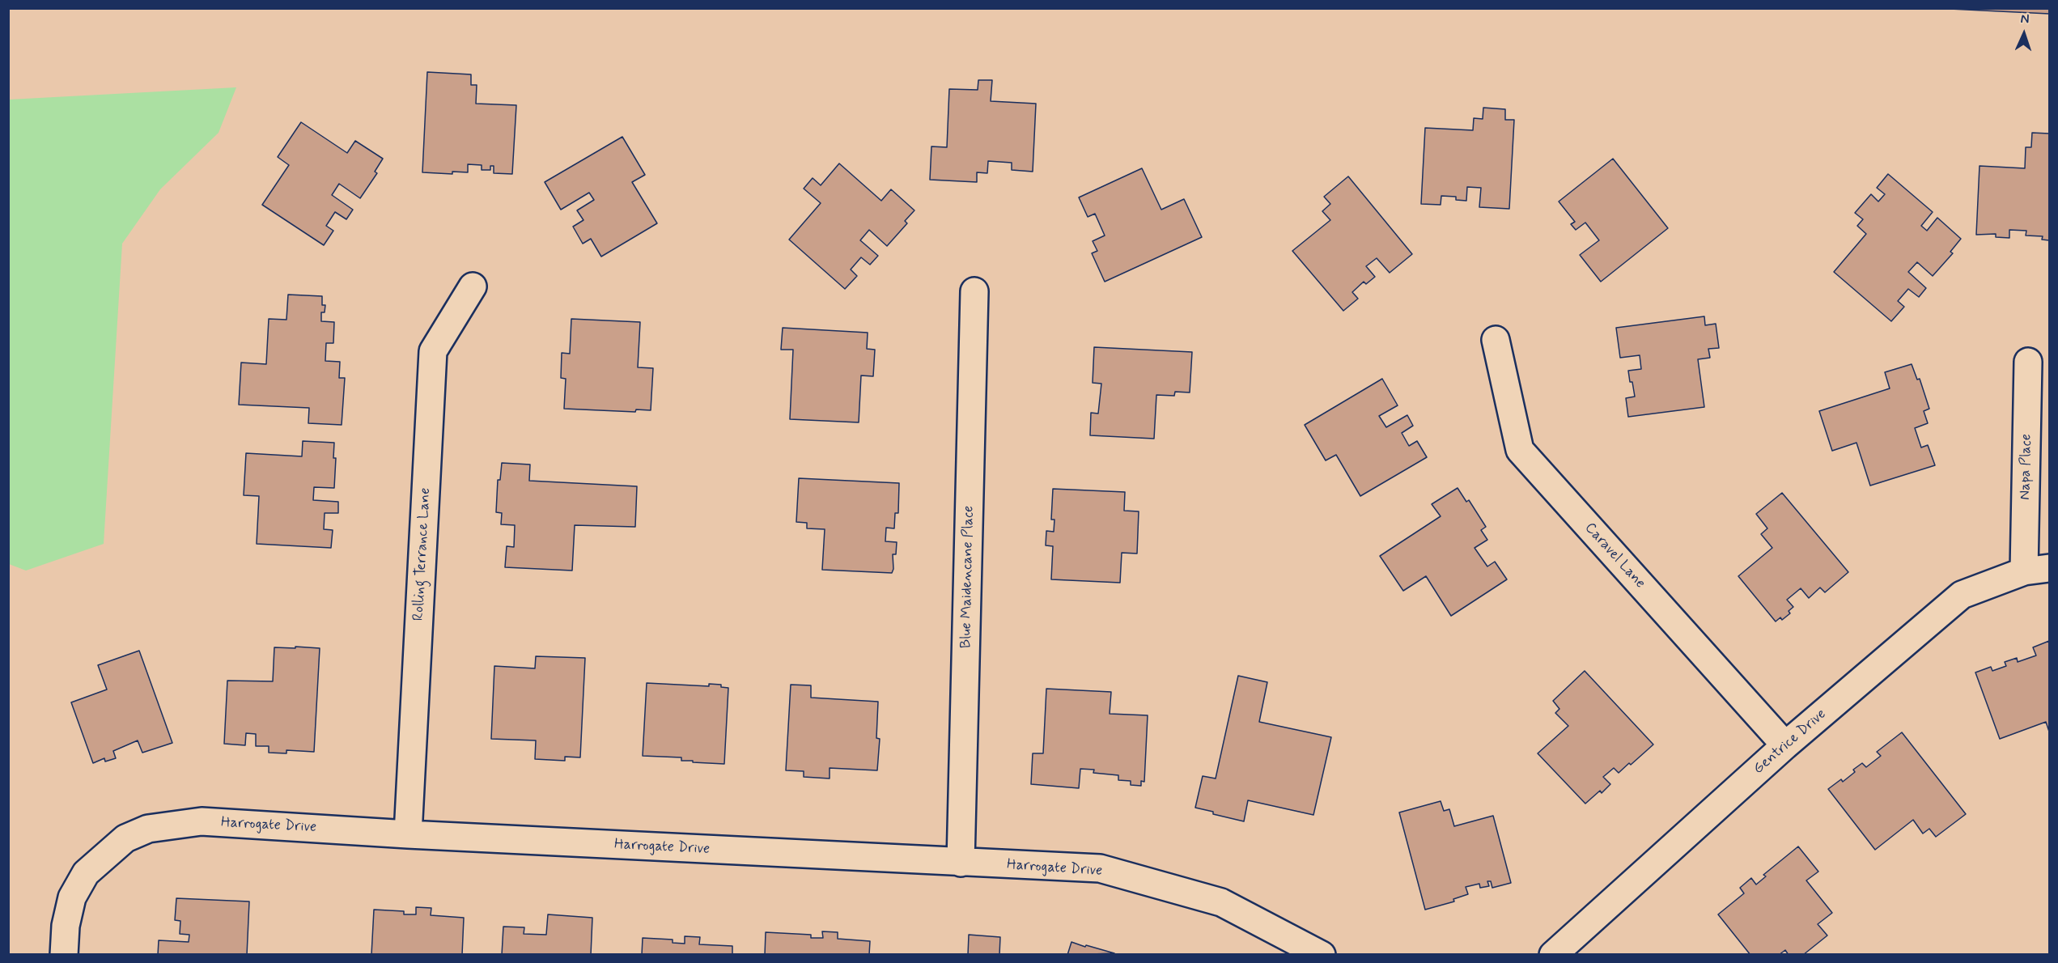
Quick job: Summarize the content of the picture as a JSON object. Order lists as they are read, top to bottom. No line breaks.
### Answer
{"streets":{"street":["Napa Place","Rolling Terrance Lane","Caravel Lane","Blue Maidencane Place","Gentrice Drive","Harrogate Drive"]},"crossings":[["Napa Place","Gentrice Drive"],["Rolling Terrance Lane","Harrogate Drive"],["Caravel Lane","Gentrice Drive"],["Blue Maidencane Place","Harrogate Drive"]],"north":"top"}
